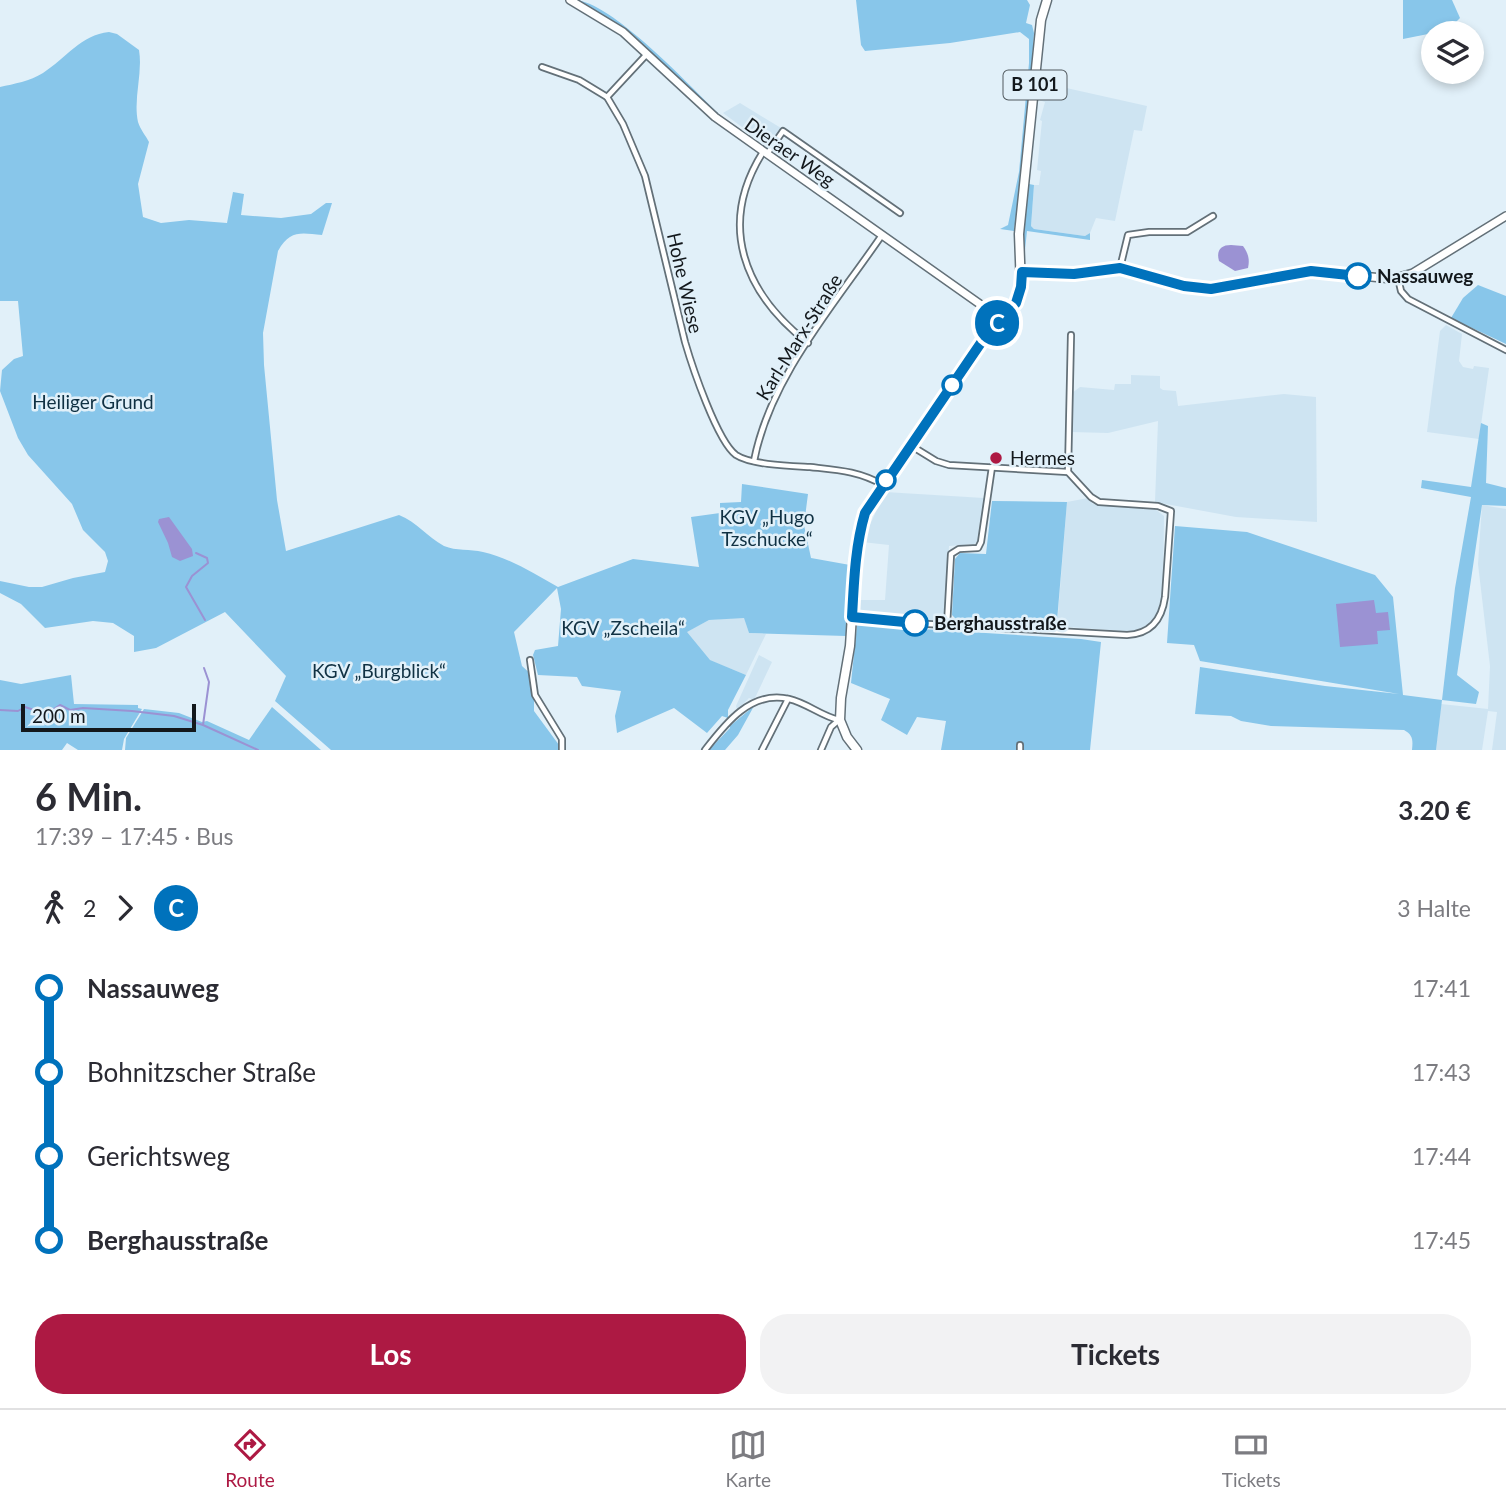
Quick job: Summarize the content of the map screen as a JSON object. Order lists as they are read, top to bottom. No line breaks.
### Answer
{"streets":{"main road":["B 101","Dieraer Weg"],"street":["Hohe Wiese","Karl-Marx-Straße"]},"crossings":[["B 101","Dieraer Weg"],["Dieraer Weg","Karl-Marx-Straße"],["Hohe Wiese","Karl-Marx-Straße"]],"parks":["Heiliger Grund","KGV „Hugo Tzschucke“","KGV „Zscheila“","KGV „Burgblick“"],"places":["Nassauweg","Hermes","Berghausstraße"],"lines":["bus line C"],"scale_bar":"200 m","page":{"on_map":"C","scale":"200 m","heading":["6 Min.","17:39 – 17:45 · Bus","3.20 €"],"legs":["2","C","3 Halte"],"list":[{"name":"Nassauweg","value":"17:41"},{"name":"Bohnitzscher Straße","value":"17:43"},{"name":"Gerichtsweg","value":"17:44"},{"name":"Berghausstraße","value":"17:45"}],"buttons":["Los","Tickets"],"tabs":["Route","Karte","Tickets"]}}
